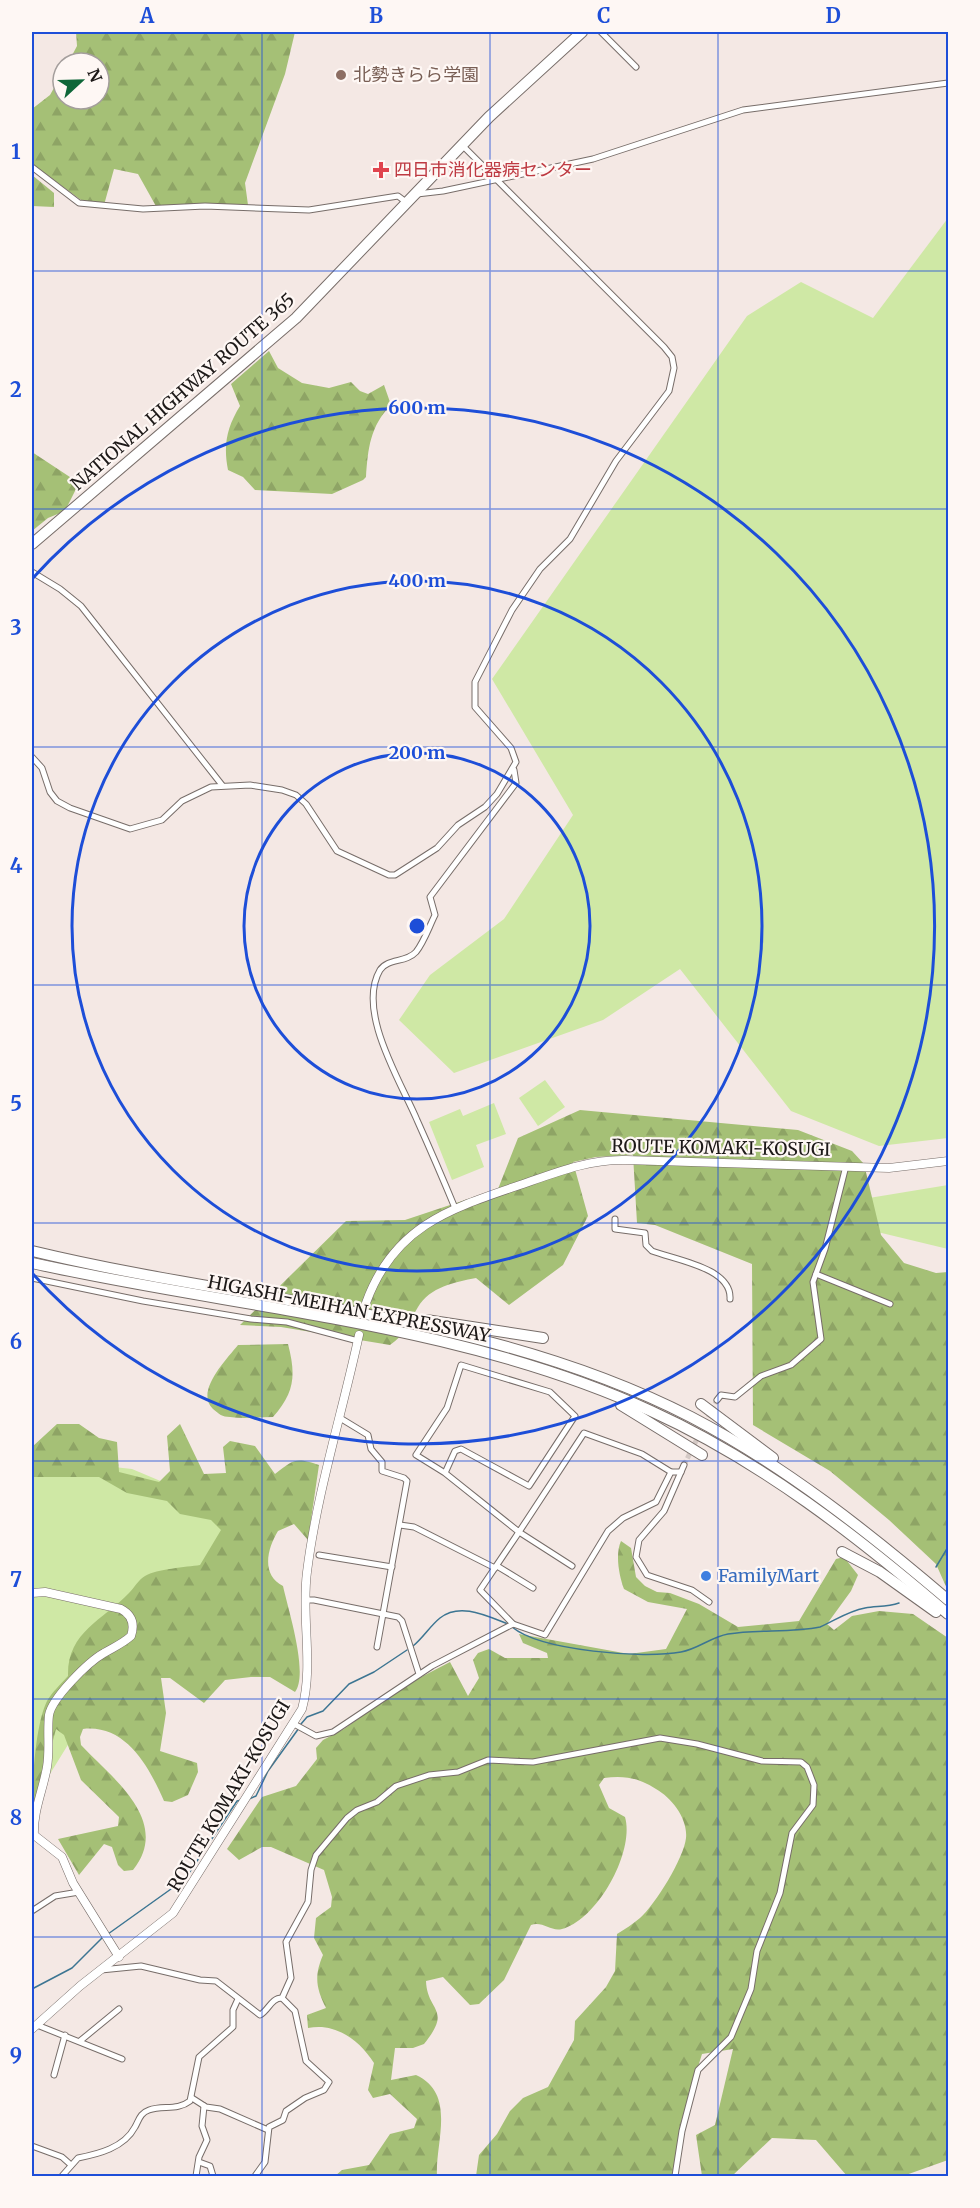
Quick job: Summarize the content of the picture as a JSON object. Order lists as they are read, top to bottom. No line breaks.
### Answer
{"streets":{"highway":["NATIONAL HIGHWAY ROUTE 365","HIGASHI-MEIHAN EXPRESSWAY"],"main road":["ROUTE KOMAKI-KOSUGI"]},"places":{"other":["北勢きらら学園","FamilyMart"],"health":["四日市消化器病センター"]},"north":"right","grid":{"columns":["A","B","C","D"],"rows":["1","2","3","4","5","6","7","8","9"]},"rings":["600 m","400 m","200 m"]}
